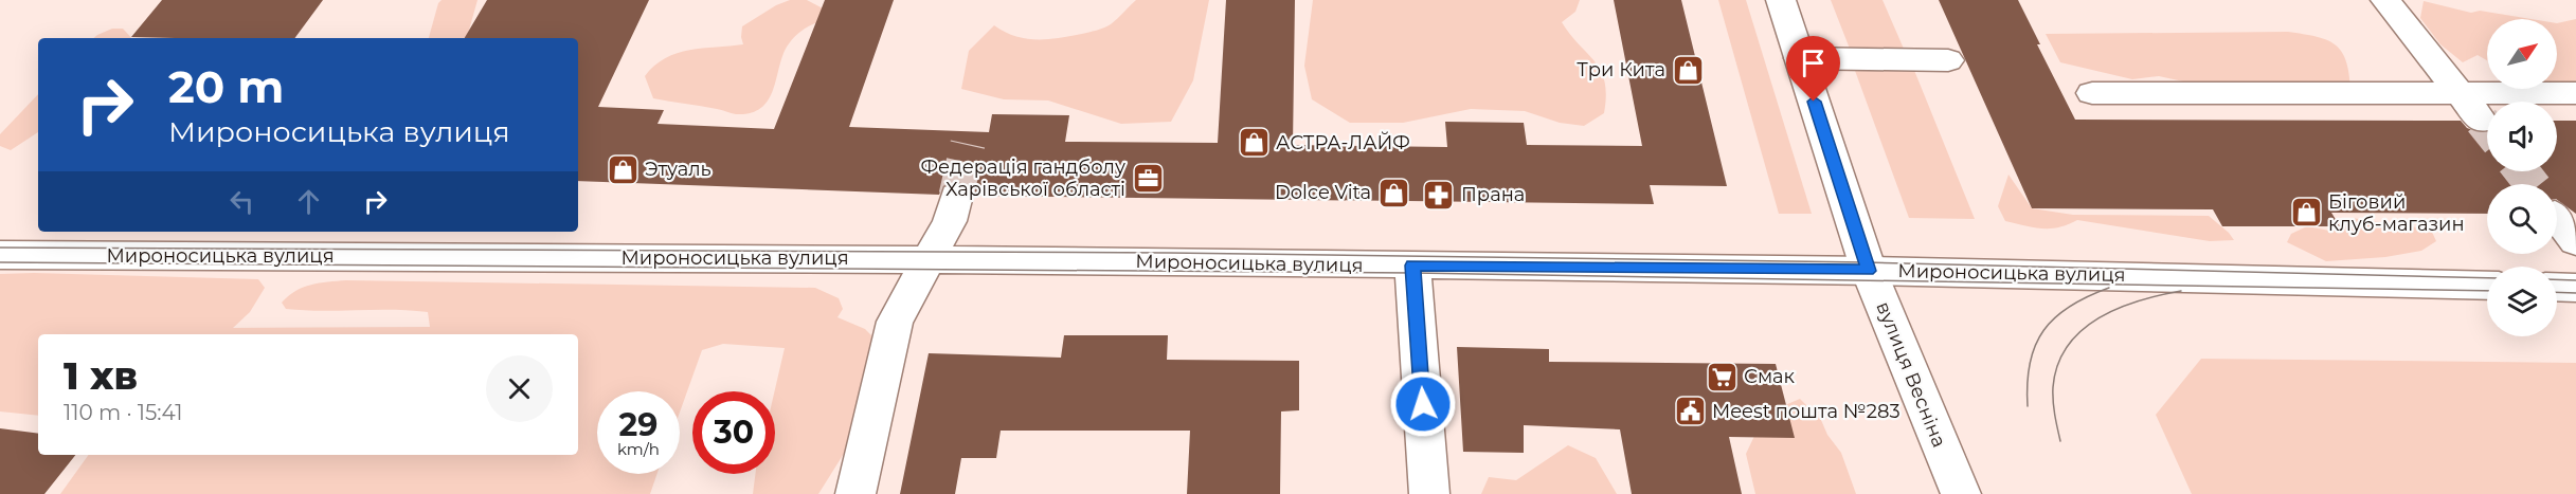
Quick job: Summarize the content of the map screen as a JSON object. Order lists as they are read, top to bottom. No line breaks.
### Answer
{"streets":{"street":["Мироносицька вулиця","вулиця Весніна"]},"crossings":[["Мироносицька вулиця","вулиця Весніна"]],"places":{"shop":["Три Кита","АСТРА-ЛАЙФ","Этуаль","Dolce Vita","Біговий клуб-магазин"],"office":["Федерація гандболу Харівської області"],"pharmacy":["Прана"],"supermarket":["Смак"],"public building":["Meest пошта №283"]},"north":"top right","page":{"turn":["20 m","Мироносицька вулиця"],"heading":["1 хв","110 m · 15:41"],"speed":"29 km/h","limit":"30"}}
